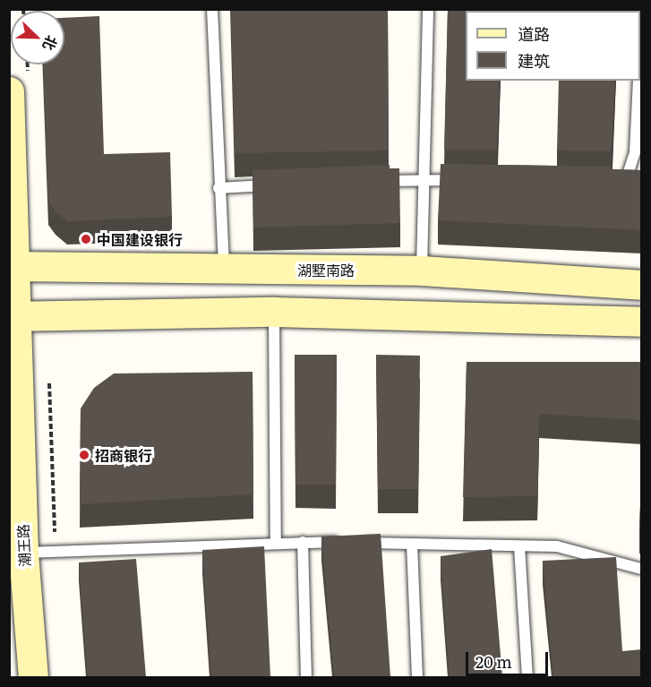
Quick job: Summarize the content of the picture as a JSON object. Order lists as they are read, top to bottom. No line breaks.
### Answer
{"streets":{"main road":["湖墅南路","潮王路"]},"crossings":[["湖墅南路","潮王路"]],"places":["中国建设银行","招商银行"],"legend":["道路","建筑"],"scale_bar":"20 m","north":"bottom right"}
